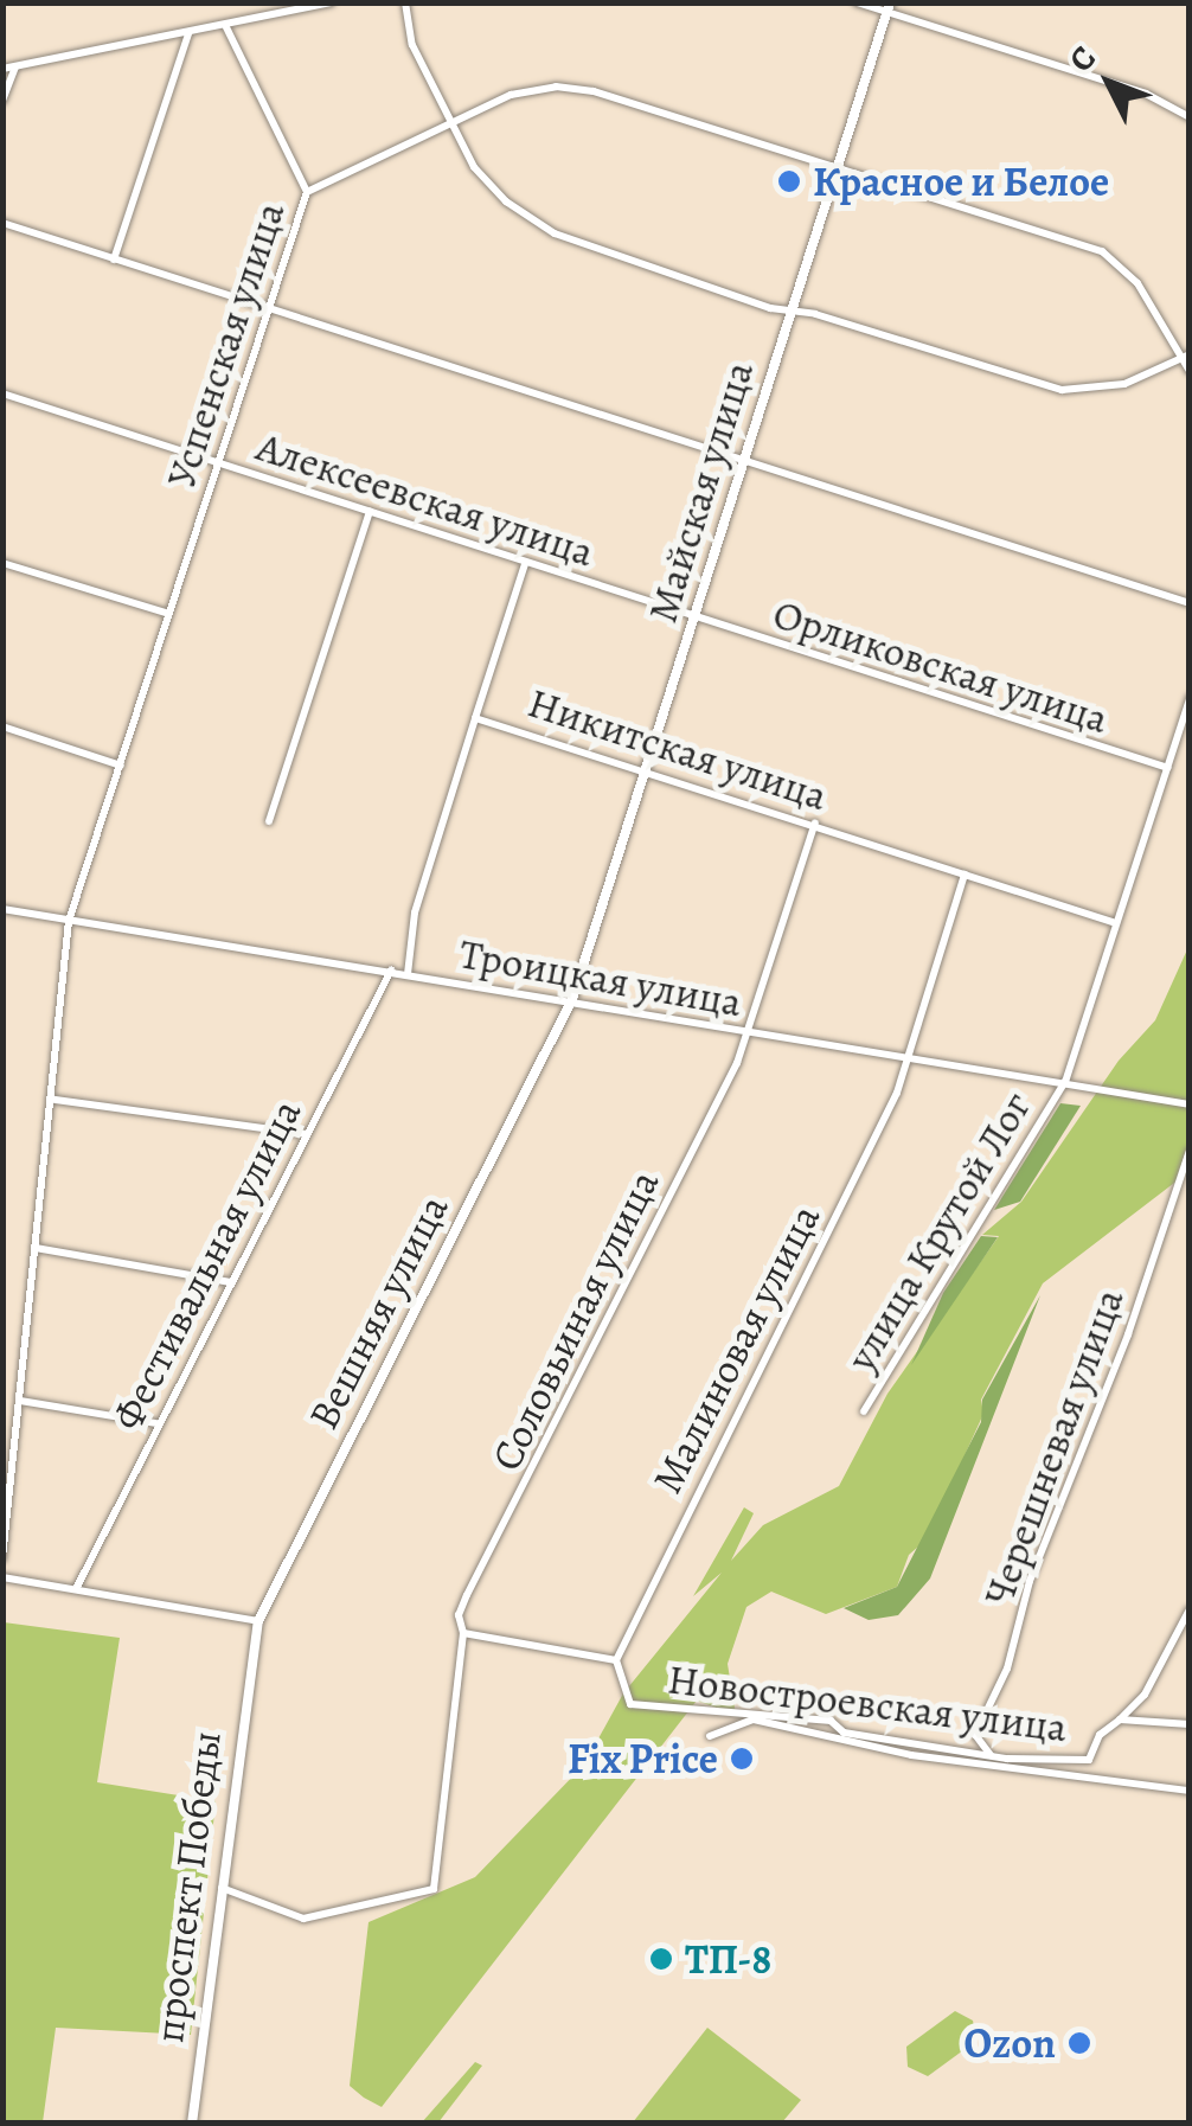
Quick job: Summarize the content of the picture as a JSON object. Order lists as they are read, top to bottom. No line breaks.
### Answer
{"streets":{"street":["Успенская улица","Майская улица","Алексеевская улица","Орликовская улица","Никитская улица","Троицкая улица","улица Крутой Лог","Фестивальная улица","Вешняя улица","Соловьиная улица","Малиновая улица","Черешневая улица","Новостроевская улица","проспект Победы"]},"crossings":[["Успенская улица","Майская улица"],["Успенская улица","Алексеевская улица"],["Успенская улица","Троицкая улица"],["Майская улица","Алексеевская улица"],["Майская улица","Орликовская улица"],["Майская улица","Никитская улица"],["Майская улица","Троицкая улица"],["Майская улица","Вешняя улица"],["Алексеевская улица","Орликовская улица"],["Орликовская улица","улица Крутой Лог"],["Никитская улица","Троицкая улица"],["Никитская улица","улица Крутой Лог"],["Никитская улица","Соловьиная улица"],["Никитская улица","Малиновая улица"],["Троицкая улица","улица Крутой Лог"],["Троицкая улица","Фестивальная улица"],["Троицкая улица","Вешняя улица"],["Троицкая улица","Соловьиная улица"],["Троицкая улица","Малиновая улица"],["Вешняя улица","проспект Победы"],["Соловьиная улица","Новостроевская улица"],["Малиновая улица","Новостроевская улица"],["Черешневая улица","Новостроевская улица"]],"places":["Красное и Белое","Fix Price","ТП-8","Ozon"],"north":"top left"}
